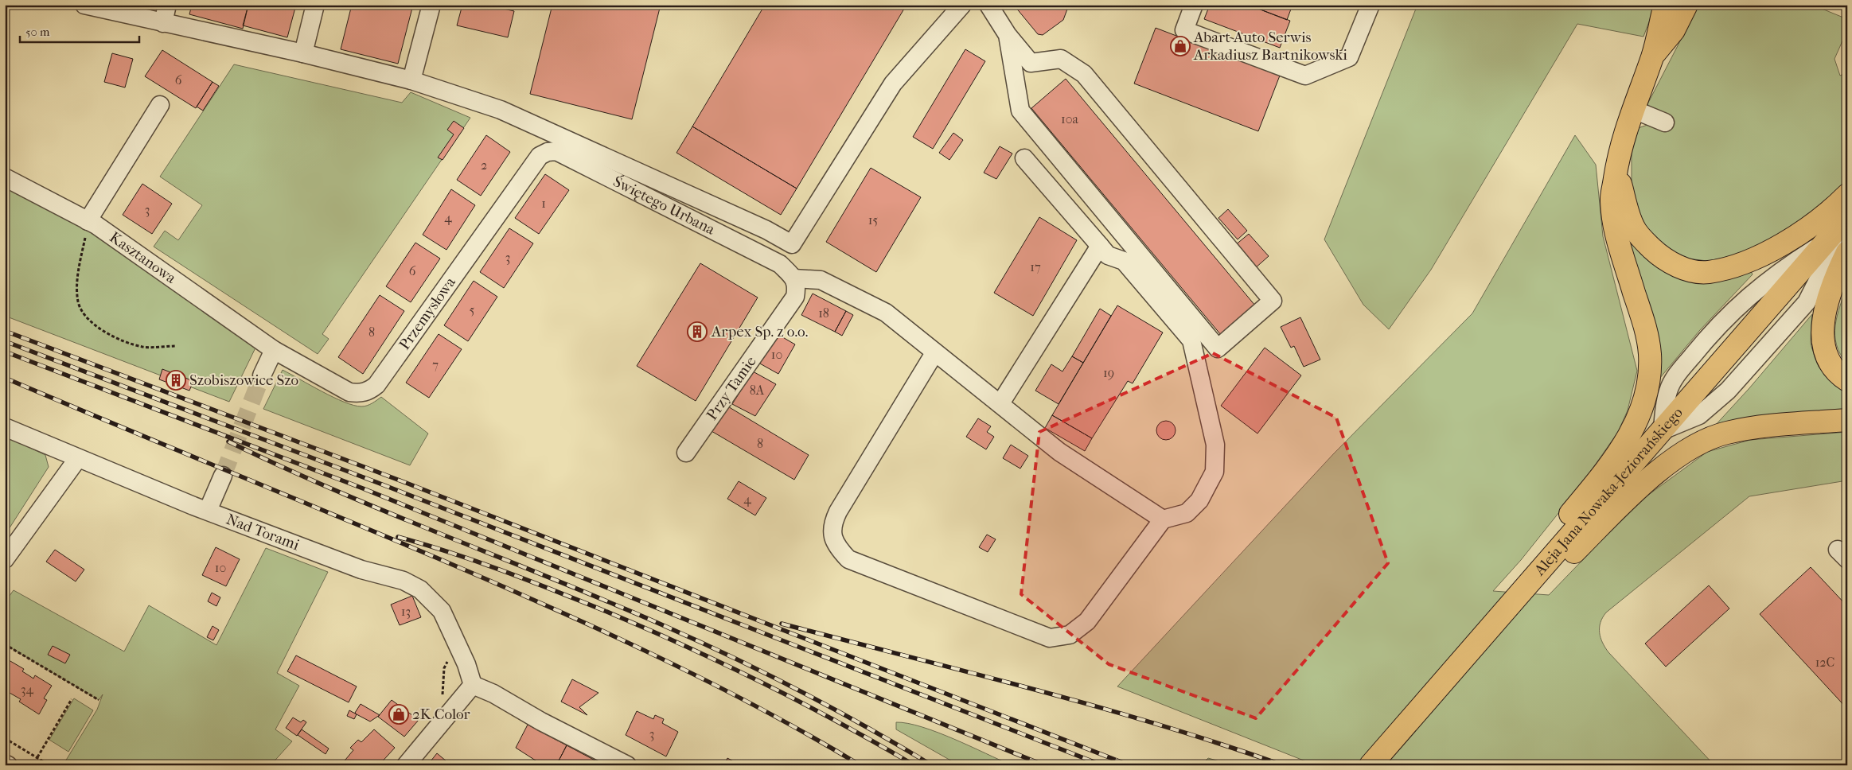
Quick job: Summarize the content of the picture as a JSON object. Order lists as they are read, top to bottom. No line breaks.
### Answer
{"streets":{"main road":["Aleja Jana Nowaka-Jeziorańskiego"],"street":["Świętego Urbana","Kasztanowa","Przemysłowa","Przy Tamie","Nad Torami"]},"crossings":[["Świętego Urbana","Przemysłowa"],["Świętego Urbana","Przy Tamie"],["Kasztanowa","Przemysłowa"]],"places":{"shop":["Abart Auto Serwis Arkadiusz Bartnikowski","2K Color"],"building":["Arpex Sp. z o.o.","Szobiszowice Szo"]},"house_numbers":["6","10a","2","1","3","4","15","3","17","6","5","18","8","10","7","19","8A","8","4","10","13","12C","34","3"],"scale_bar":"50 m"}
